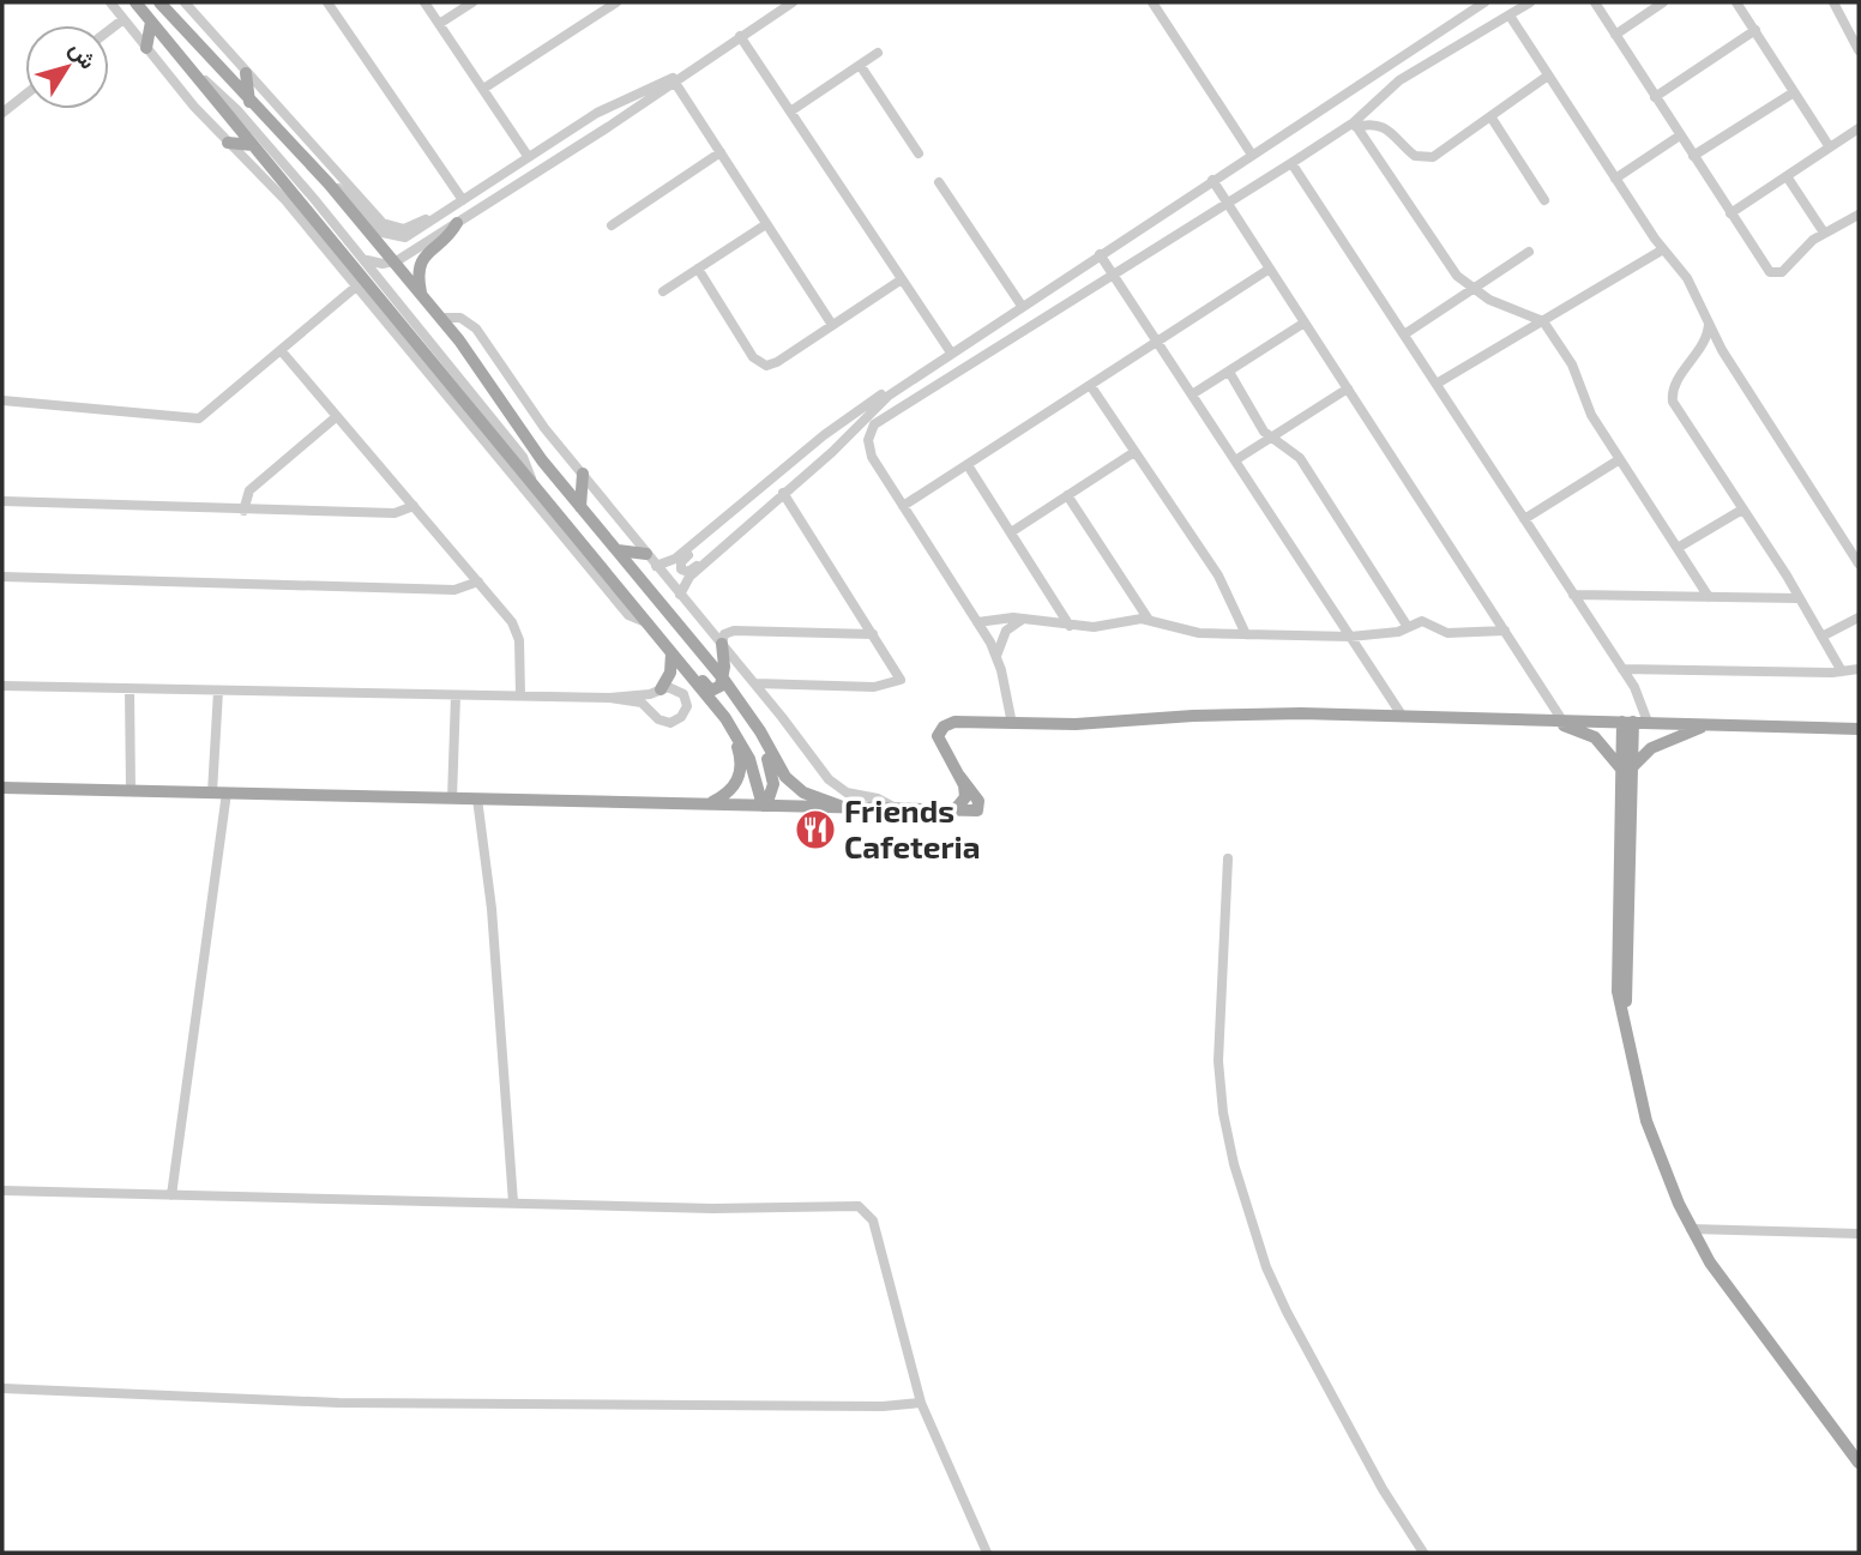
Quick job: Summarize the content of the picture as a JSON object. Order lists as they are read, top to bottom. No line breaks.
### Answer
{"places":{"restaurant":["Friends Cafeteria"]},"north":"top right"}
